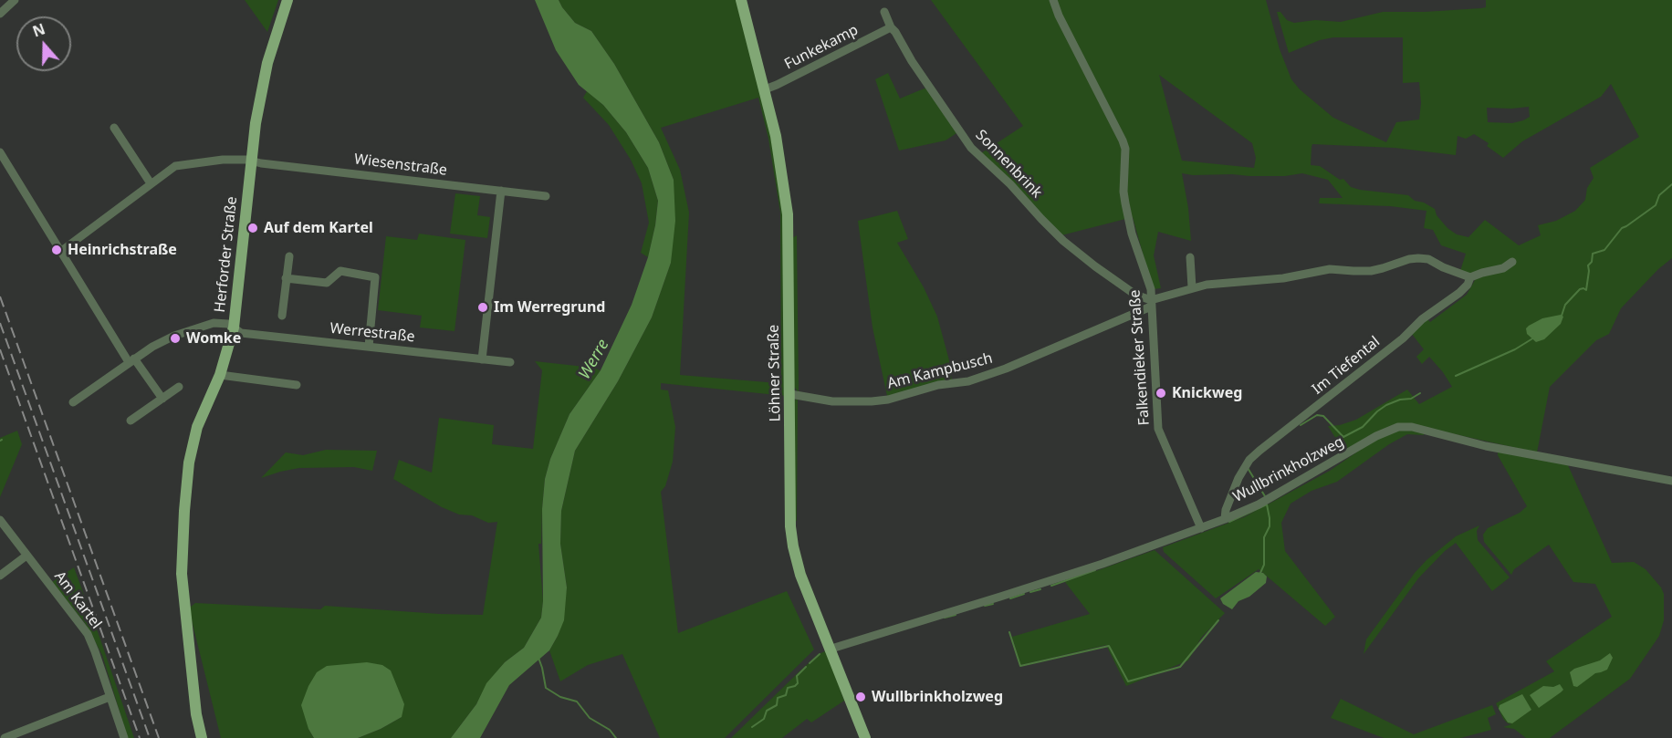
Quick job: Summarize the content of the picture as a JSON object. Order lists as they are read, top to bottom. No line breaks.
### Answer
{"streets":{"main road":["Herforder Straße","Löhner Straße"],"street":["Funkekamp","Sonnenbrink","Wiesenstraße","Werrestraße","Falkendieker Straße","Im Tiefental","Am Kampbusch","Wullbrinkholzweg","Am Kartel"]},"crossings":[["Funkekamp","Sonnenbrink"],["Funkekamp","Löhner Straße"],["Sonnenbrink","Falkendieker Straße"],["Sonnenbrink","Am Kampbusch"],["Wiesenstraße","Herforder Straße"],["Herforder Straße","Werrestraße"],["Falkendieker Straße","Am Kampbusch"],["Falkendieker Straße","Wullbrinkholzweg"],["Im Tiefental","Wullbrinkholzweg"],["Am Kampbusch","Löhner Straße"],["Löhner Straße","Wullbrinkholzweg"]],"water":["Werre"],"places":["Auf dem Kartel","Heinrichstraße","Im Werregrund","Womke","Knickweg","Wullbrinkholzweg"],"north":"top"}
